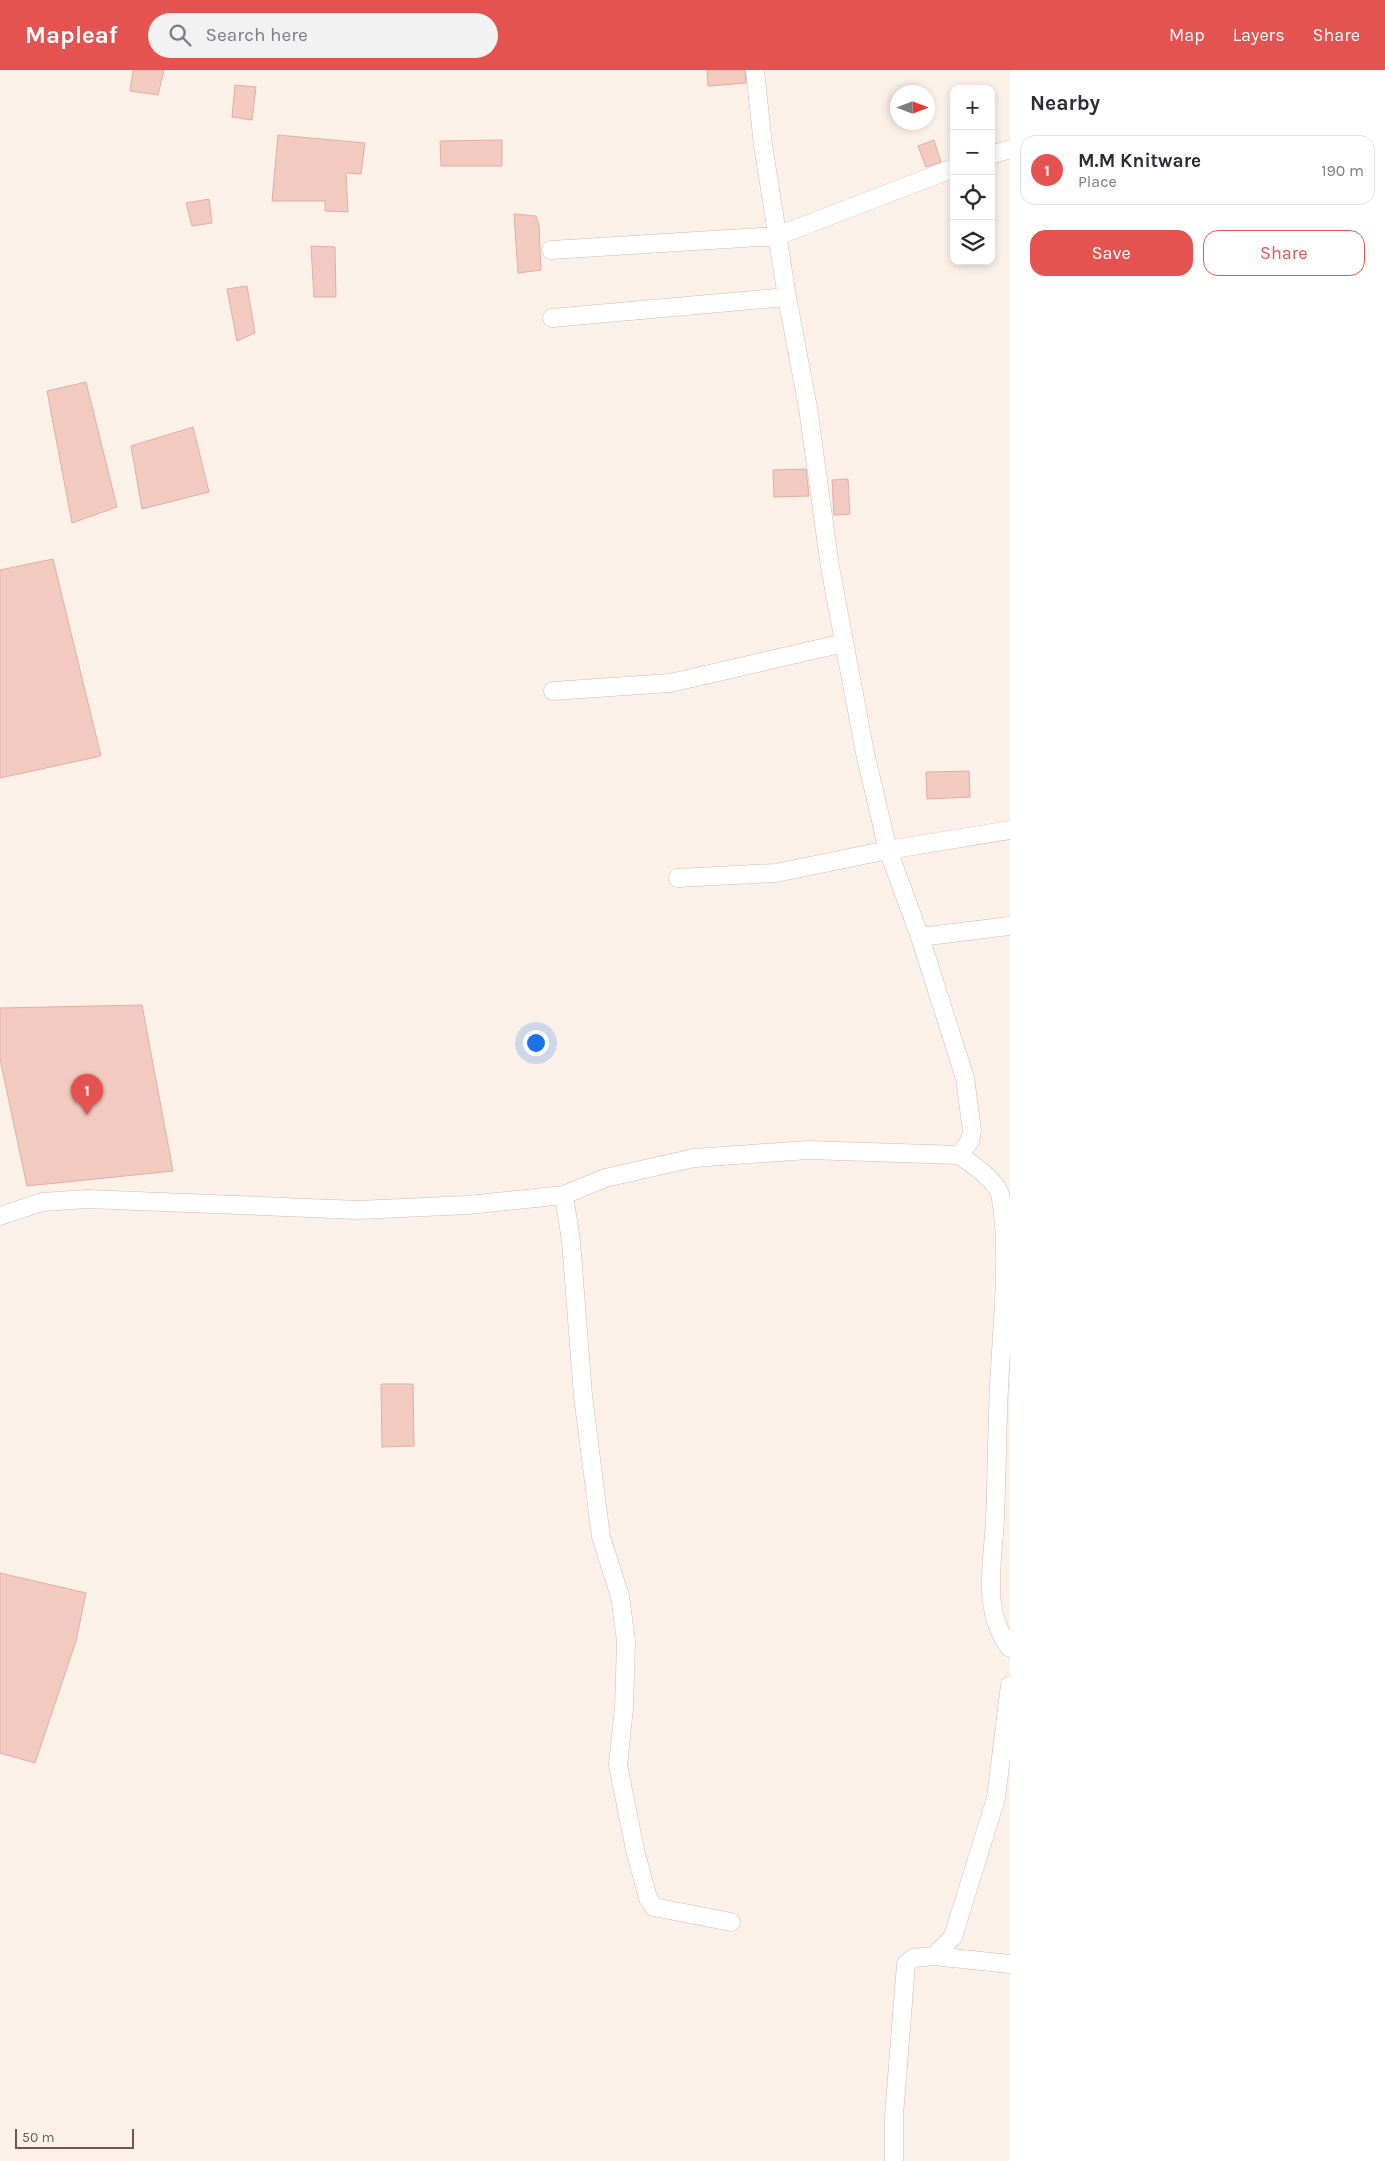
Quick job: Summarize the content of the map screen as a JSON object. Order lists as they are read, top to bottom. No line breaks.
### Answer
{"scale_bar":"50 m","north":"right","page":{"header":"Mapleaf","search":"Search here","nav":["Map","Layers","Share"],"heading":"Nearby","map_buttons":["+","−"],"list":[{"mark":"1","name":"M.M Knitware","note":"Place","value":"190 m"}],"buttons":["Save","Share"],"pins":"1","scale":"50 m"}}
